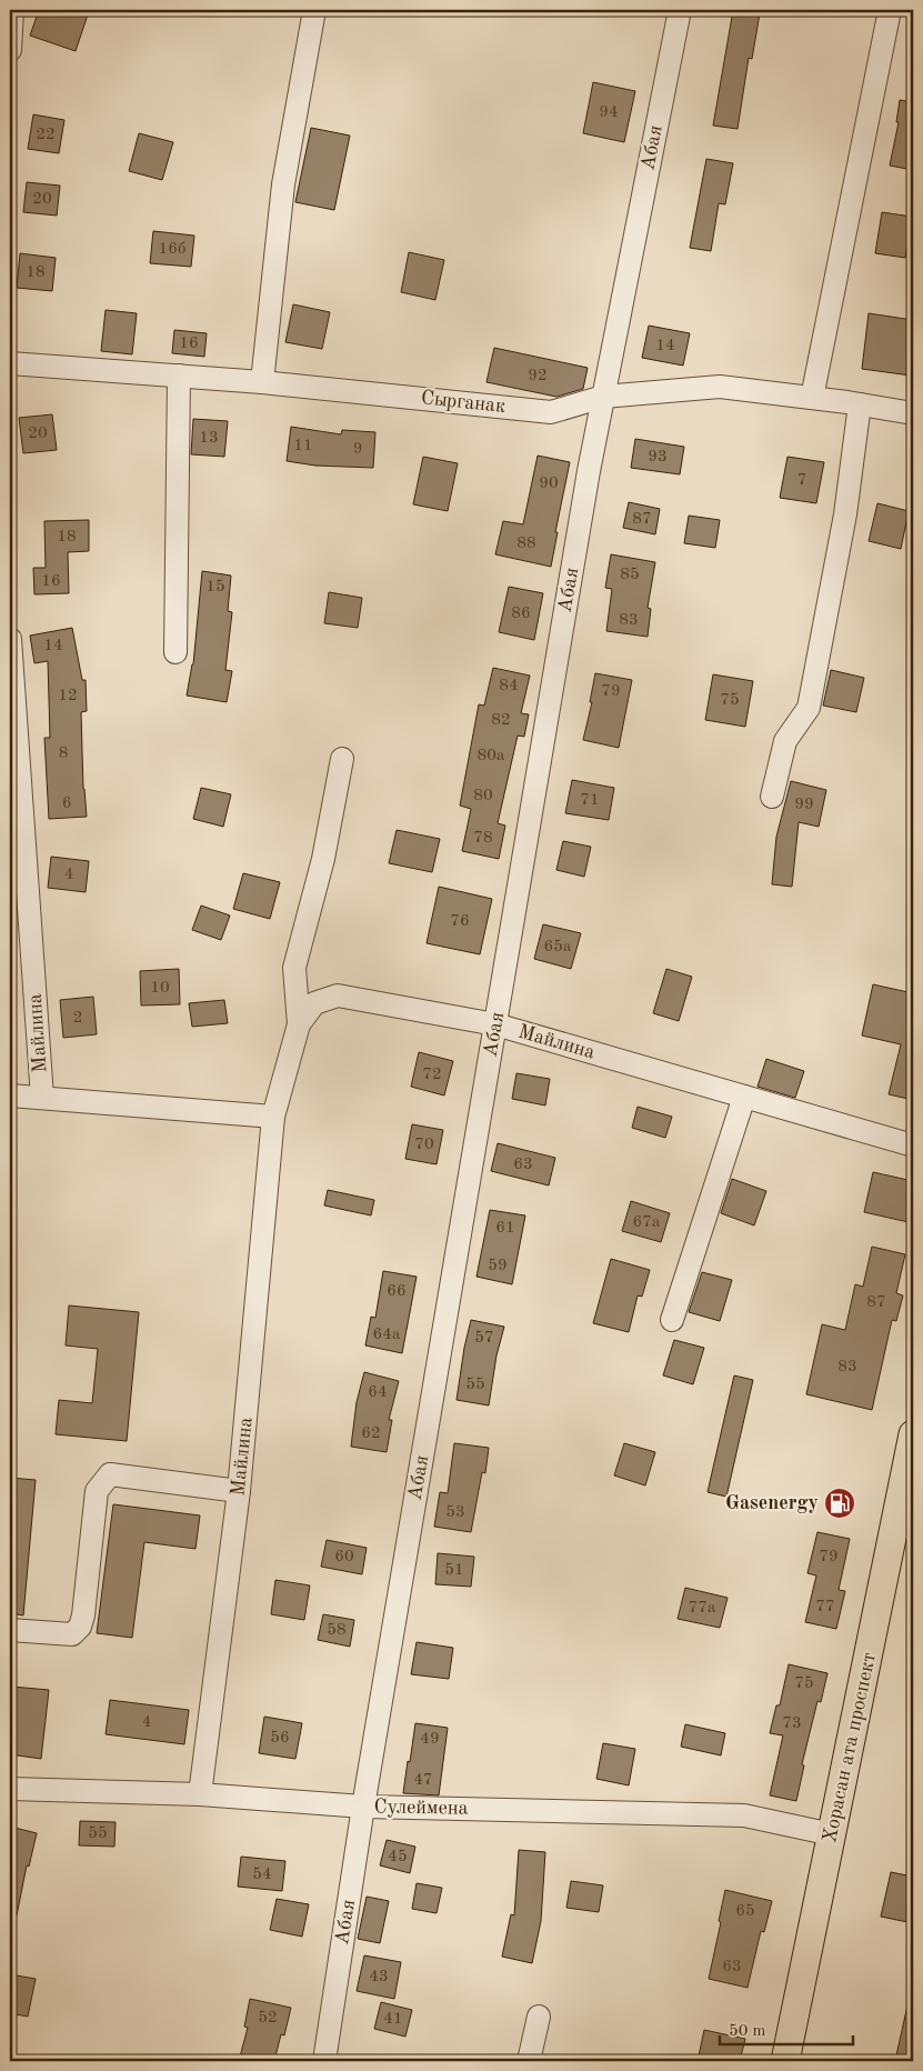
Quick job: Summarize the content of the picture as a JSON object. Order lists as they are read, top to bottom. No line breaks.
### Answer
{"streets":{"main road":["Хорасан ата проспект"],"street":["Абая","Сырганак","Майлина","Сулеймена"]},"crossings":[["Абая","Сырганак"],["Абая","Майлина"],["Абая","Сулеймена"],["Майлина","Сулеймена"],["Хорасан ата проспект","Сулеймена"]],"places":{"fuel station":["Gasenergy"]},"house_numbers":["94","22","20","16б","18","16","14","92","20","13","11","9","93","7","90","87","18","88","85","16","15","86","83","14","84","79","12","75","82","8","80а","80","71","6","99","78","4","76","65а","10","2","72","70","63","67а","61","59","66","87","64а","57","83","55","64","62","53","60","79","51","77","77а","58","75","4","73","56","49","47","55","45","54","65","63","43","52","41"],"scale_bar":"50 m"}
